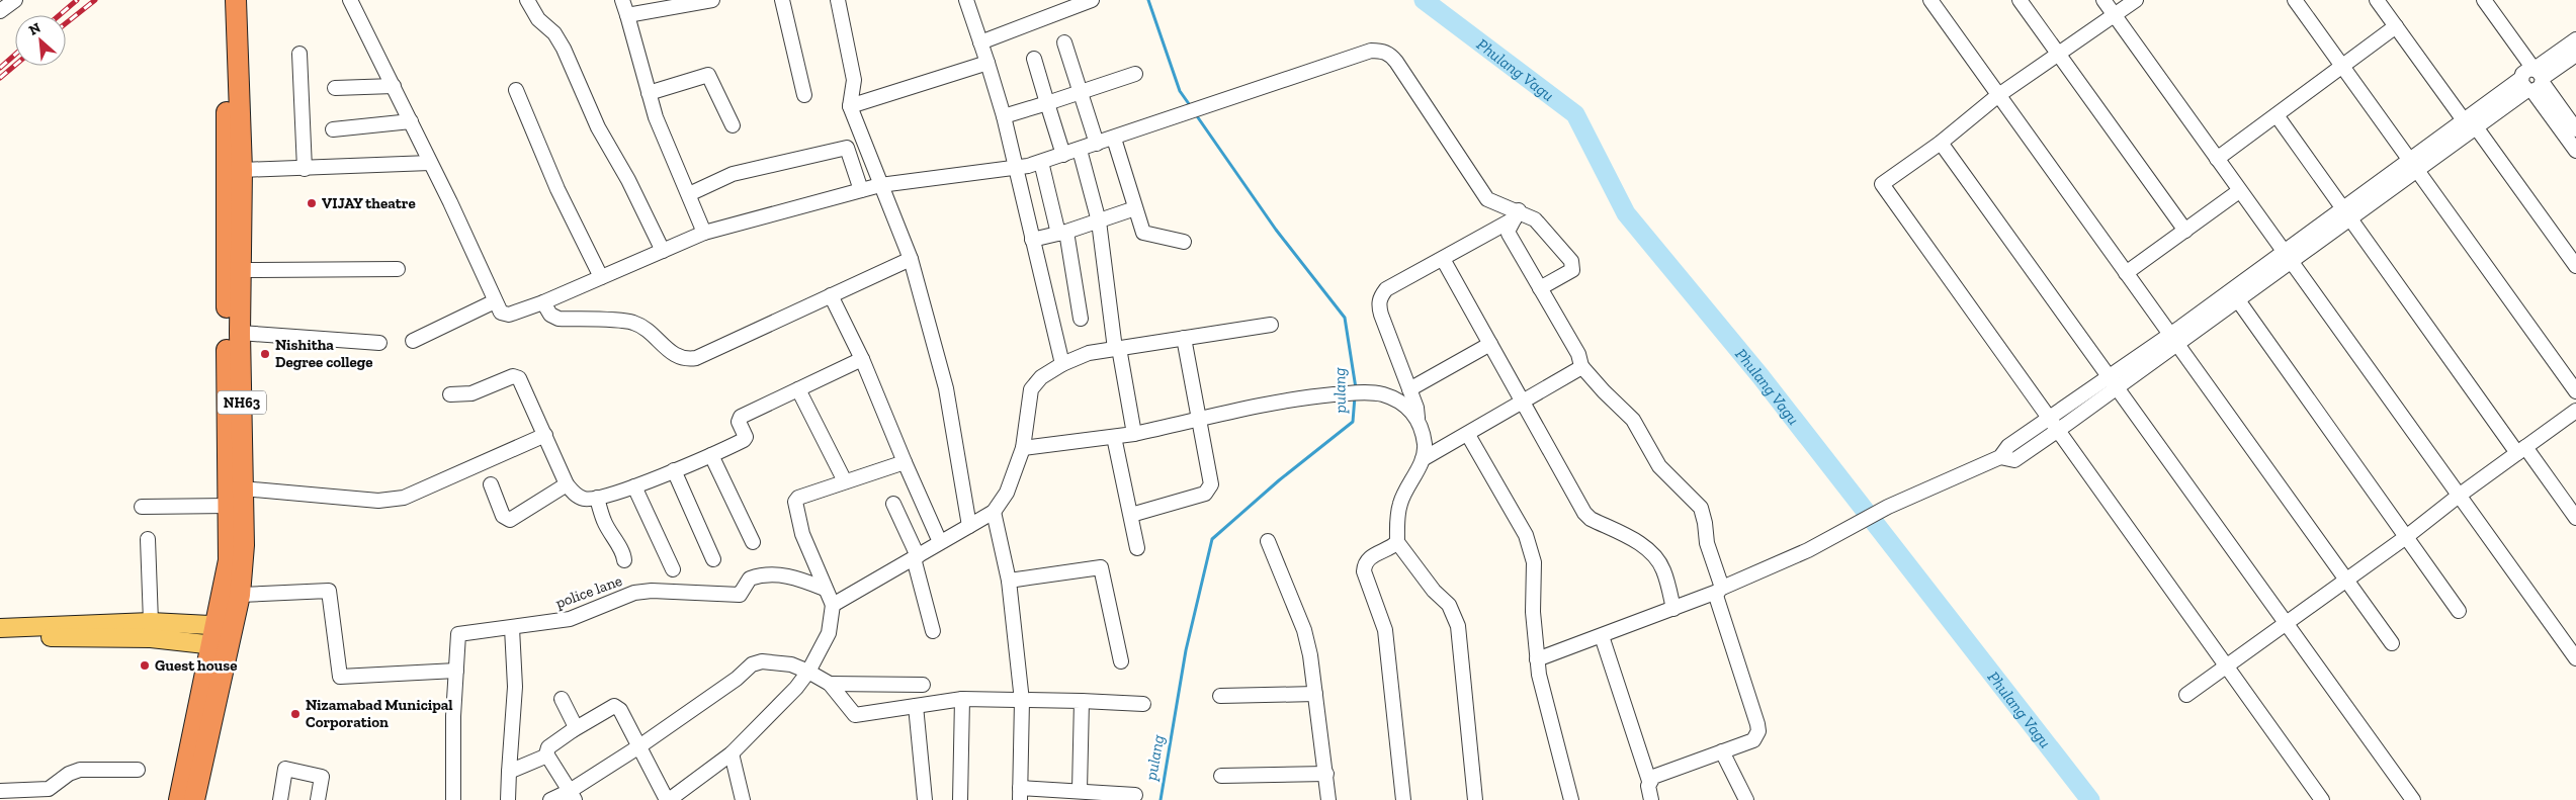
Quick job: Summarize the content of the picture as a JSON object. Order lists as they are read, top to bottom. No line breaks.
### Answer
{"streets":{"highway":["NH63"],"street":["police lane"]},"water":["Phulang Vagu","pulang"],"places":["VIJAY theatre","Nishitha Degree college","Guest house","Nizamabad Municipal Corporation"],"north":"top left"}
